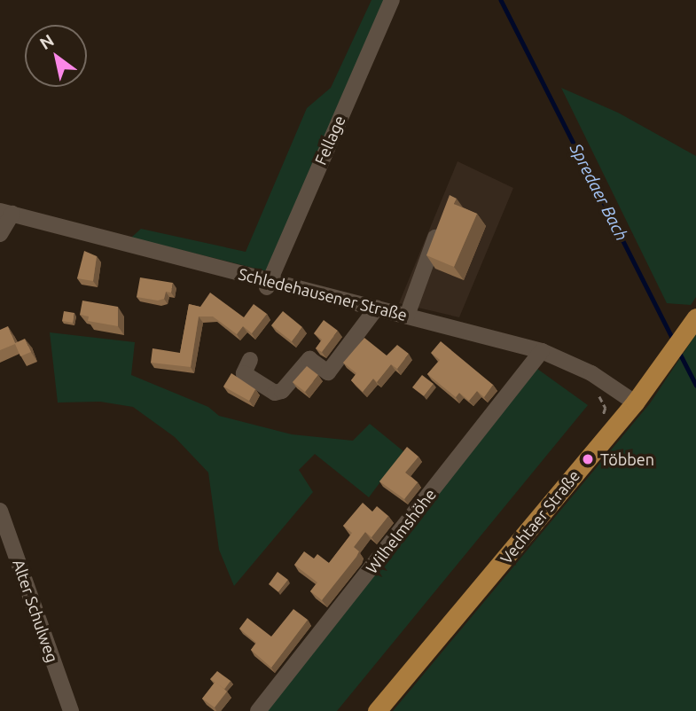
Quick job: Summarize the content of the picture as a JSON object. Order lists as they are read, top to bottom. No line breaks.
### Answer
{"streets":{"main road":["Vechtaer Straße"],"street":["Fellage","Schledehausener Straße","Wilhelmshöhe","Alter Schulweg"]},"crossings":[["Fellage","Schledehausener Straße"],["Schledehausener Straße","Vechtaer Straße"],["Schledehausener Straße","Wilhelmshöhe"]],"water":["Spredaer Bach"],"places":["Többen"],"north":"top left"}
